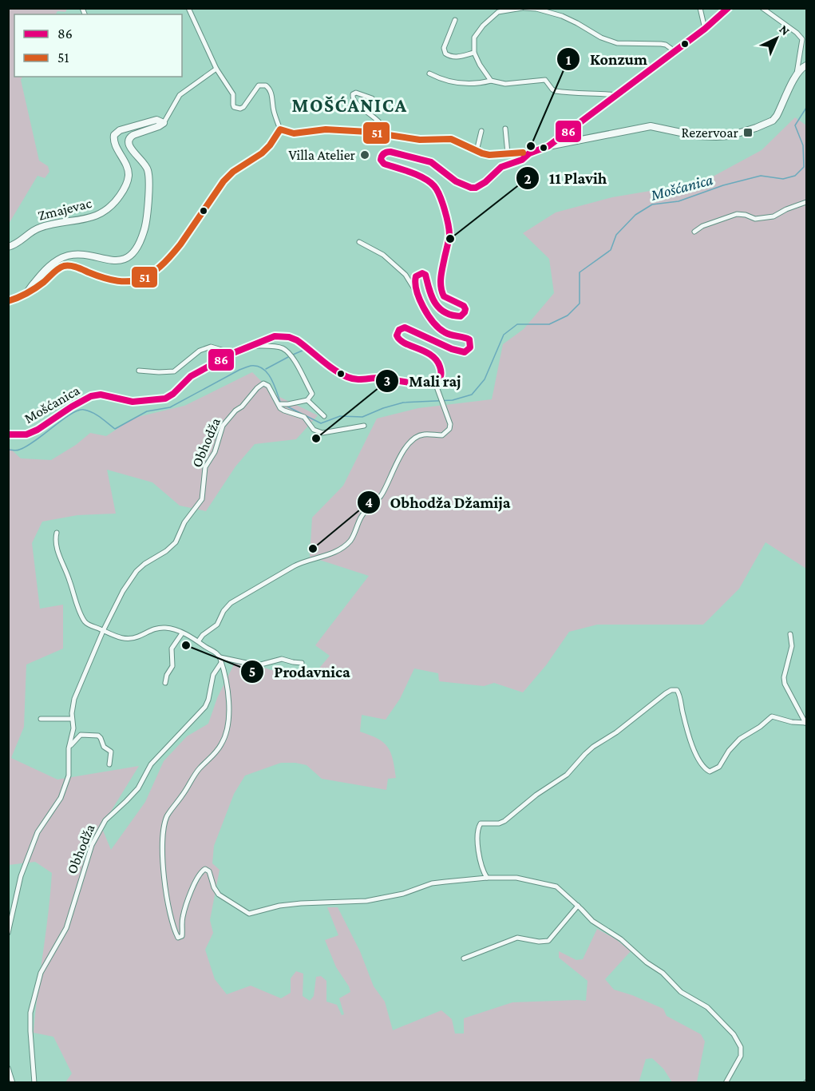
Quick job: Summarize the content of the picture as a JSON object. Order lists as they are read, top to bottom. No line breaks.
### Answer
{"streets":{"main road":["Zmajevac","Mošćanica"],"street":["Obhodža"]},"districts":["MOŠĆANICA"],"water":["Mošćanica"],"places":{"transit":["Rezervoar"],"other":["Konzum","Villa Atelier","11 Plavih","Mali raj","Obhodža Džamija","Prodavnica"]},"lines":["transit line 86","transit line 51"],"legend":["86","51"],"north":"top right"}
